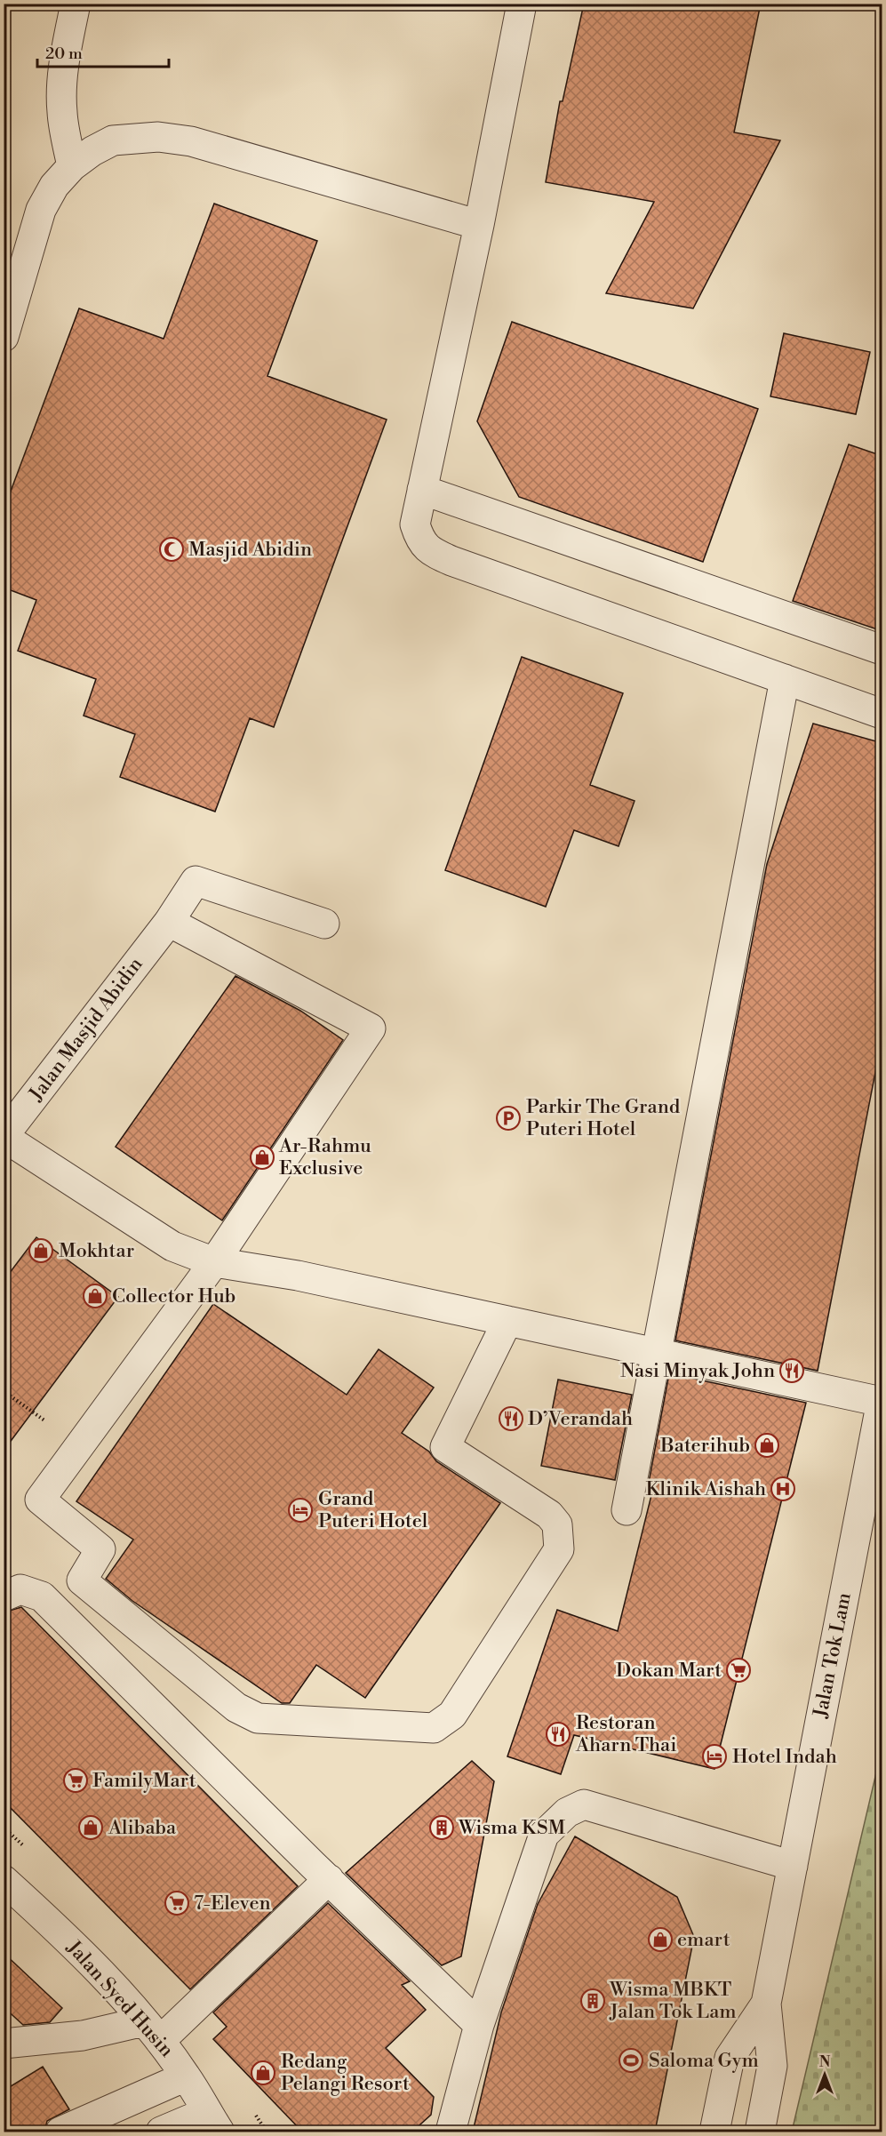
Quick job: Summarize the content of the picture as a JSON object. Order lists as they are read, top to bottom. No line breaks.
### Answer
{"streets":{"street":["Jalan Masjid Abidin","Jalan Tok Lam","Jalan Syed Husin"]},"places":{"mosque":["Masjid Abidin"],"parking":["Parkir The Grand Puteri Hotel"],"shop":["Ar-Rahmu Exclusive","Mokhtar","Collector Hub","Baterihub","Alibaba","emart","Redang Pelangi Resort"],"restaurant":["Nasi Minyak John","D’Verandah","Restoran Aharn Thai"],"hospital":["Klinik Aishah"],"hotel":["Grand Puteri Hotel","Hotel Indah"],"supermarket":["Dokan Mart","FamilyMart","7-Eleven"],"building":["Wisma KSM","Wisma MBKT Jalan Tok Lam"],"sports":["Saloma Gym"]},"scale_bar":"20 m","north":"top"}
